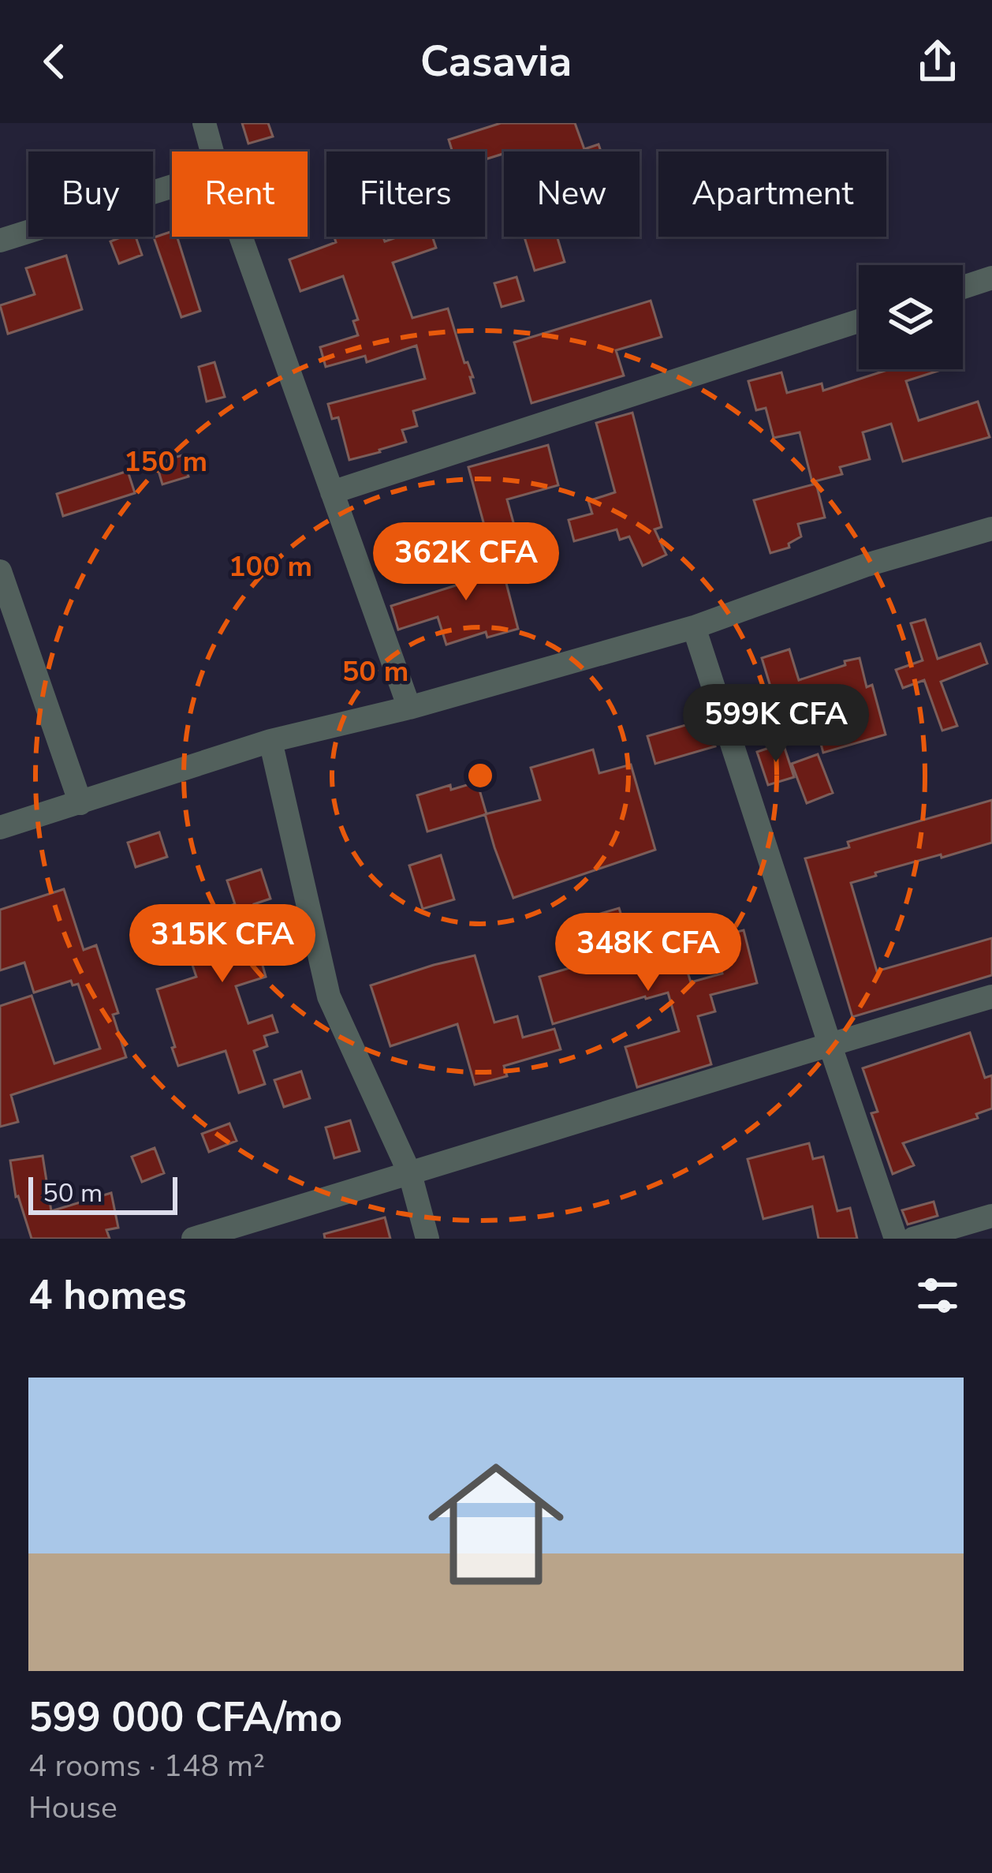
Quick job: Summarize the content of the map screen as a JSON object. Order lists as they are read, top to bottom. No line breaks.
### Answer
{"scale_bar":"50 m","page":{"header":"Casavia","chip":["Buy","Rent","Filters","New","Apartment"],"price":["362K CFA","599K CFA","315K CFA","348K CFA"],"scale":"50 m","heading":"4 homes","list":[{"name":"599 000 CFA/mo","note":"4 rooms · 148 m² · House"}]},"rings":["150 m","100 m","50 m"]}
